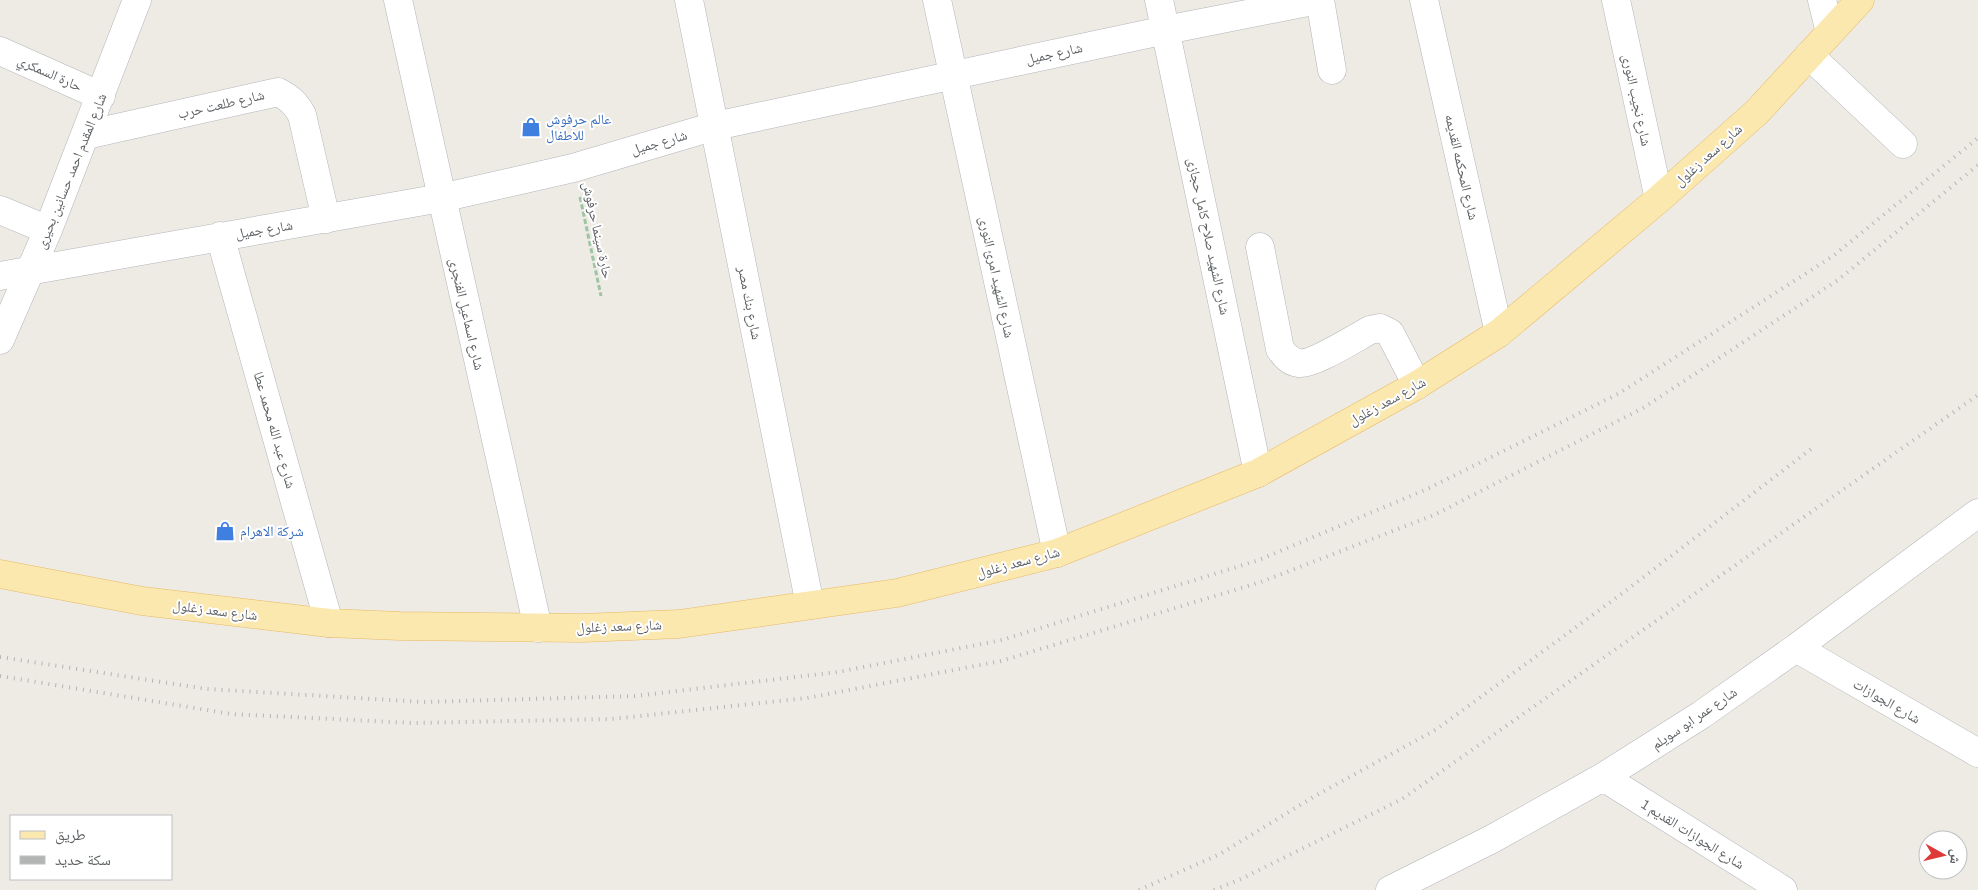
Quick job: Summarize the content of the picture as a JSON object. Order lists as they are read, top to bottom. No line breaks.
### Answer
{"streets":{"main road":["شارع سعد زغلول"],"street":["شارع جميل","حارة السمكري","شارع نجيب النورى","شارع طلعت حرب","شارع المحكمه القديمه","شارع المقدم احمد حسانين بحيرى","شارع الشهيد صلاح كامل حجازى","شارع الشهيد امرئ النورى","شارع بنك مصر","شارع اسماعيل الفنجرى","شارع عبد الله محمد عطا","شارع الجوازات","شارع عمر ابو سويلم","شارع الجوازات القديم 1"],"path":["حارة سينما حرفوش"]},"crossings":[["شارع جميل","شارع طلعت حرب"],["شارع جميل","شارع المقدم احمد حسانين بحيرى"],["شارع جميل","حارة سينما حرفوش"],["شارع جميل","شارع الشهيد صلاح كامل حجازى"],["شارع جميل","شارع الشهيد امرئ النورى"],["شارع جميل","شارع بنك مصر"],["شارع جميل","شارع اسماعيل الفنجرى"],["شارع جميل","شارع عبد الله محمد عطا"],["حارة السمكري","شارع المقدم احمد حسانين بحيرى"],["شارع نجيب النورى","شارع سعد زغلول"],["شارع طلعت حرب","شارع المقدم احمد حسانين بحيرى"],["شارع سعد زغلول","شارع المحكمه القديمه"],["شارع سعد زغلول","شارع الشهيد صلاح كامل حجازى"],["شارع سعد زغلول","شارع الشهيد امرئ النورى"],["شارع سعد زغلول","شارع بنك مصر"],["شارع سعد زغلول","شارع اسماعيل الفنجرى"],["شارع سعد زغلول","شارع عبد الله محمد عطا"],["شارع الجوازات","شارع عمر ابو سويلم"],["شارع عمر ابو سويلم","شارع الجوازات القديم 1"]],"places":{"shop":["عالم حرفوش للاطفال","شركة الاهرام"]},"legend":["طريق","سكة حديد"],"north":"right"}
